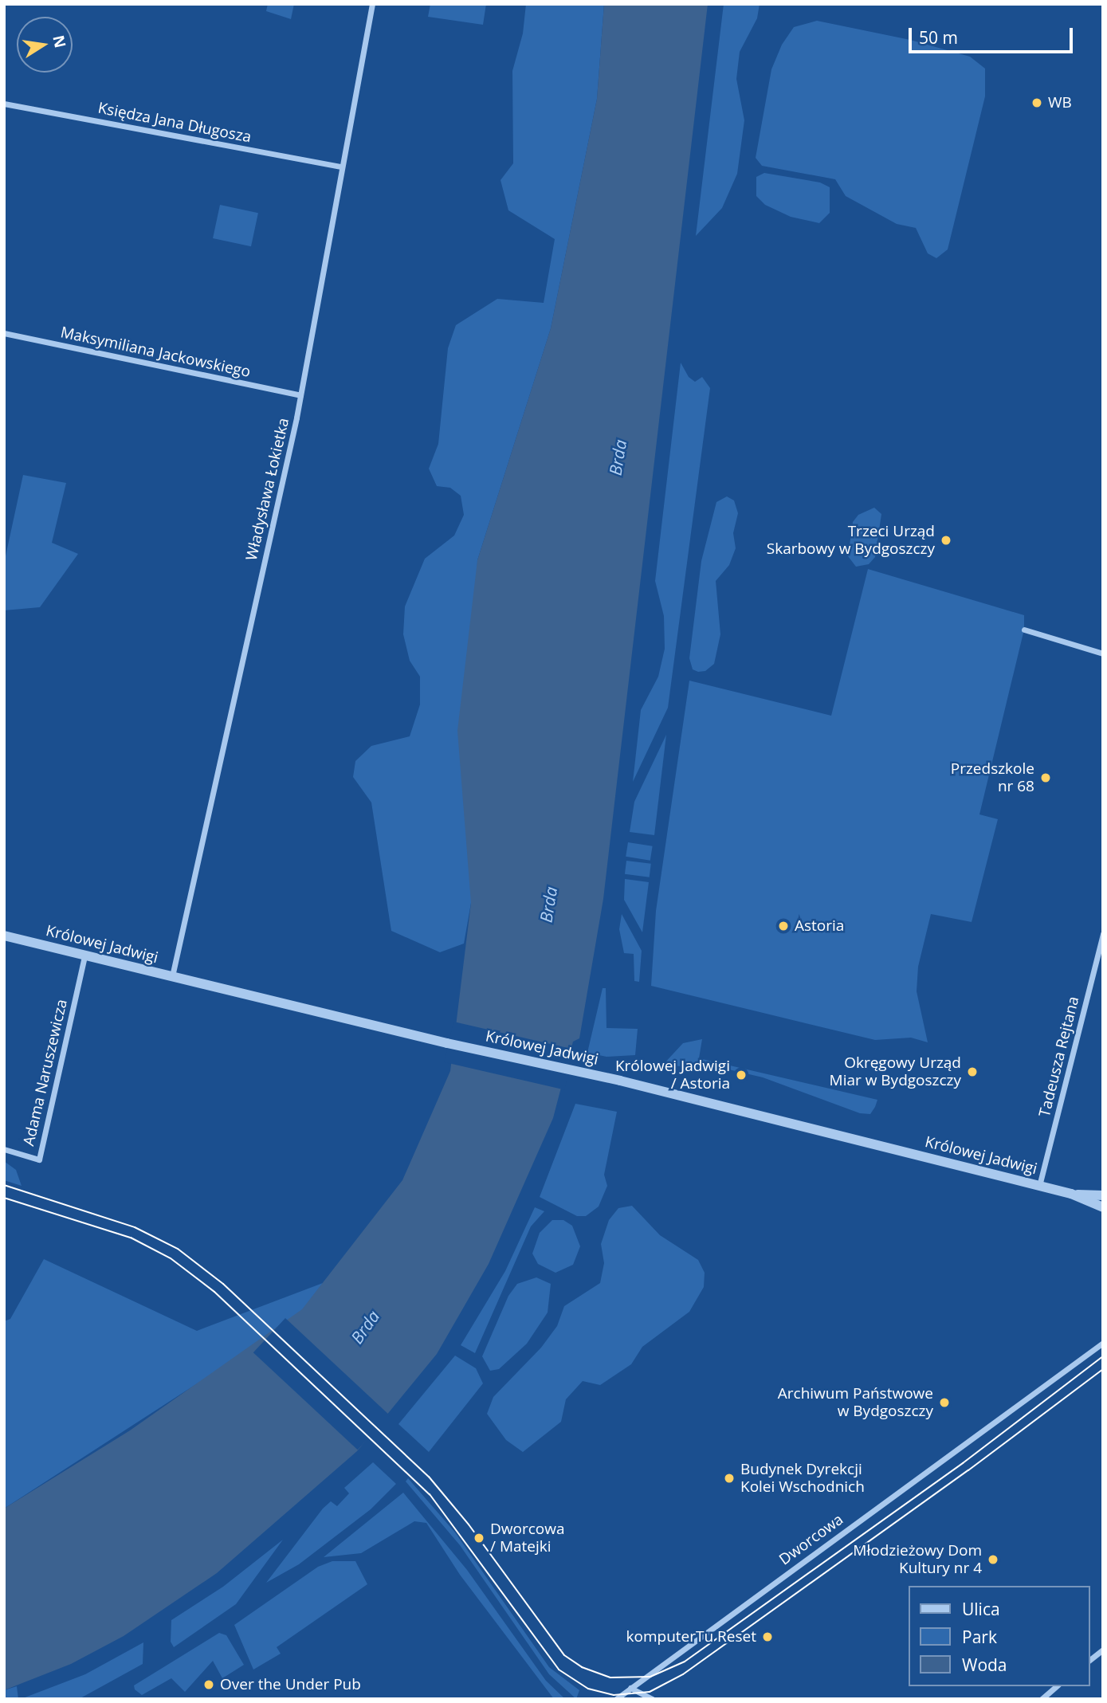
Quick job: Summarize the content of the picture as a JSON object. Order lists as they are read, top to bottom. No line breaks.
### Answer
{"streets":{"street":["Księdza Jana Długosza","Maksymiliana Jackowskiego","Władysława Łokietka","Królowej Jadwigi","Tadeusza Rejtana","Adama Naruszewicza","Dworcowa"]},"crossings":[["Księdza Jana Długosza","Władysława Łokietka"],["Maksymiliana Jackowskiego","Władysława Łokietka"],["Władysława Łokietka","Królowej Jadwigi"],["Królowej Jadwigi","Tadeusza Rejtana"],["Królowej Jadwigi","Adama Naruszewicza"]],"water":["Brda"],"places":["WB","Trzeci Urząd Skarbowy w Bydgoszczy","Przedszkole nr 68","Astoria","Okręgowy Urząd Miar w Bydgoszczy","Królowej Jadwigi / Astoria","Archiwum Państwowe w Bydgoszczy","Budynek Dyrekcji Kolei Wschodnich","Dworcowa / Matejki","Młodzieżowy Dom Kultury nr 4","komputerTu Reset","Over the Under Pub"],"legend":["Ulica","Park","Woda"],"scale_bar":"50 m","north":"right"}
